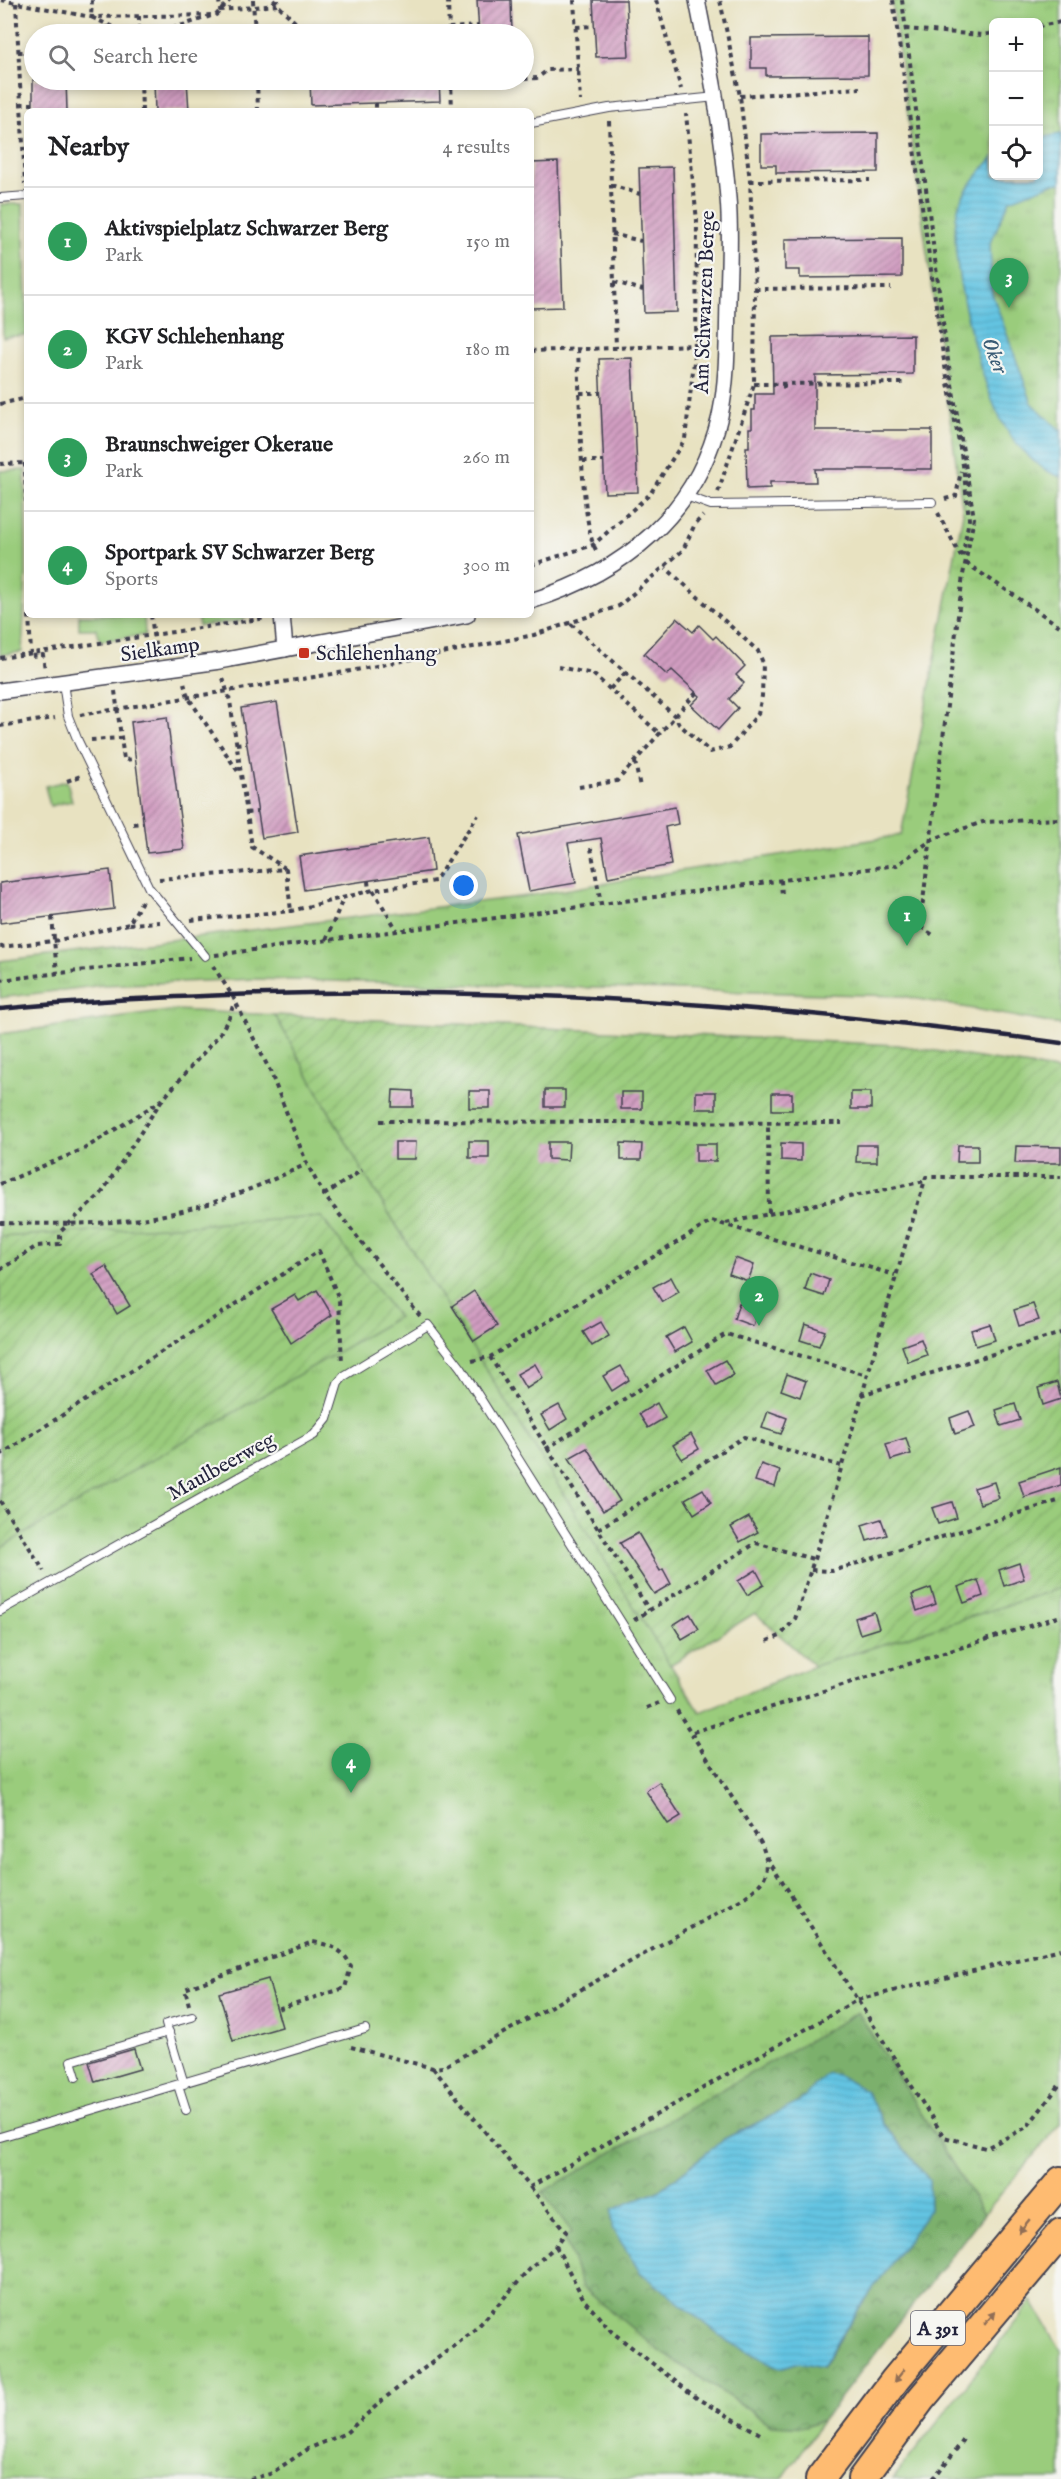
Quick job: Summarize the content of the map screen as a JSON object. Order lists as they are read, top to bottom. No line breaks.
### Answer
{"streets":{"highway":["A 391"],"street":["Am Schwarzen Berge","Sielkamp"],"lane":["Maulbeerweg"]},"water":["Oker"],"places":{"transit":["Schlehenhang"]},"page":{"map_buttons":["+","−"],"search":"Search here","heading":["Nearby","4 results"],"list":[{"mark":"1","name":"Aktivspielplatz Schwarzer Berg","note":"Park","value":"150 m"},{"mark":"2","name":"KGV Schlehenhang","note":"Park","value":"180 m"},{"mark":"3","name":"Braunschweiger Okeraue","note":"Park","value":"260 m"},{"mark":"4","name":"Sportpark SV Schwarzer Berg","note":"Sports","value":"300 m"}],"pins":["3","1","2","4"]}}
